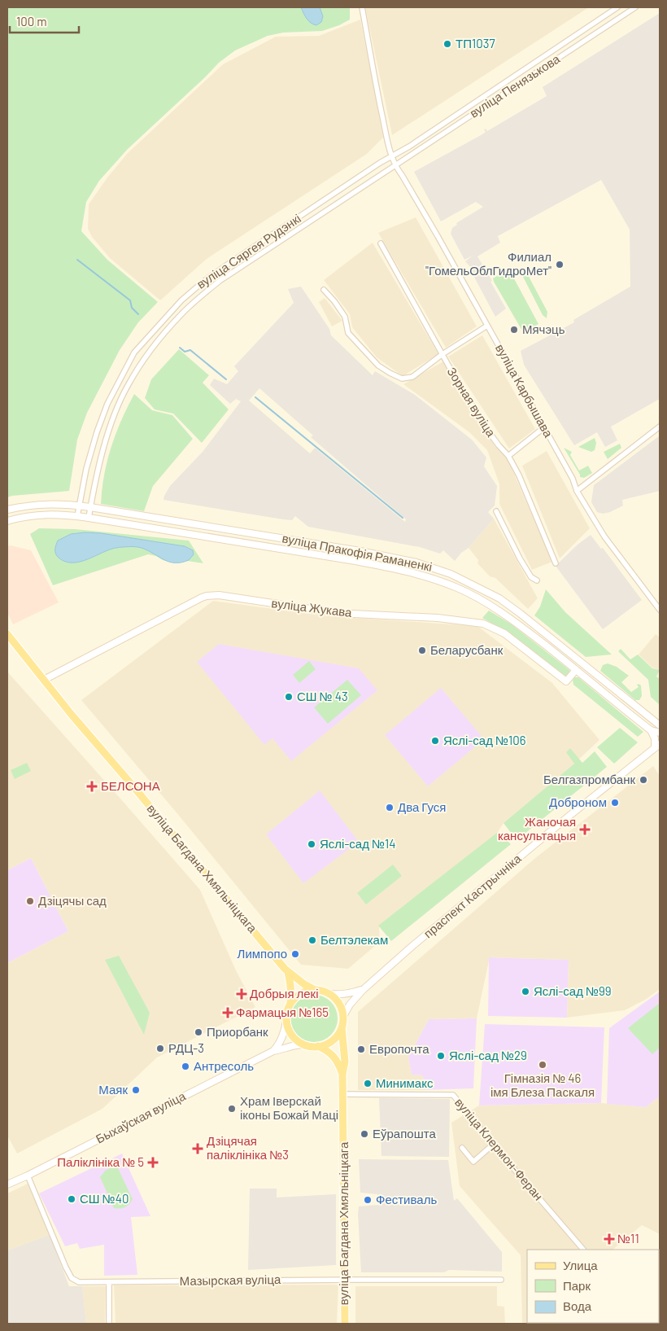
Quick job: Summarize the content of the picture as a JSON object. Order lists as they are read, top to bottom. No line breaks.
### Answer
{"streets":{"main road":["вуліца Багдана Хмяльніцкага"],"street":["вуліца Пенязькова","вуліца Сяргея Рудэнкі","вуліца Карбышава","Зорная вуліца","вуліца Пракофія Раманенкі","вуліца Жукава","праспект Кастрычніка","Быхаўская вуліца","вуліца Клермон-Феран","Мазырская вуліца"]},"crossings":[["вуліца Пенязькова","вуліца Сяргея Рудэнкі"],["вуліца Пенязькова","вуліца Карбышава"],["вуліца Сяргея Рудэнкі","вуліца Карбышава"],["вуліца Сяргея Рудэнкі","вуліца Пракофія Раманенкі"],["вуліца Пракофія Раманенкі","вуліца Жукава"],["вуліца Жукава","вуліца Багдана Хмяльніцкага"],["вуліца Багдана Хмяльніцкага","праспект Кастрычніка"],["вуліца Багдана Хмяльніцкага","Быхаўская вуліца"],["вуліца Багдана Хмяльніцкага","вуліца Клермон-Феран"],["вуліца Багдана Хмяльніцкага","Мазырская вуліца"],["праспект Кастрычніка","Быхаўская вуліца"],["Быхаўская вуліца","Мазырская вуліца"]],"places":{"other":["ТП1037","Филиал \"ГомельОблГидроМет\"","Мячэць","Беларусбанк","СШ № 43","Яслі-сад №106","Белгазпромбанк","Доброном","Два Гуся","Яслі-сад №14","Дзіцячы сад","Белтэлекам","Лимпопо","Яслі-сад №99","Приорбанк","РДЦ-3","Европочта","Яслі-сад №29","Гімназія № 46 імя Блеза Паскаля","Антресоль","Минимакс","Маяк","Храм Іверскай іконы Божай Маці","Еўрапошта","СШ №40","Фестиваль"],"health":["БЕЛСОНА","Жаночая кансультацыя","Добрыя лекі","Фармацыя №165","Дзіцячая паліклініка №3","Паліклініка № 5","№11"]},"legend":["Улица","Парк","Вода"],"scale_bar":"100 m"}
